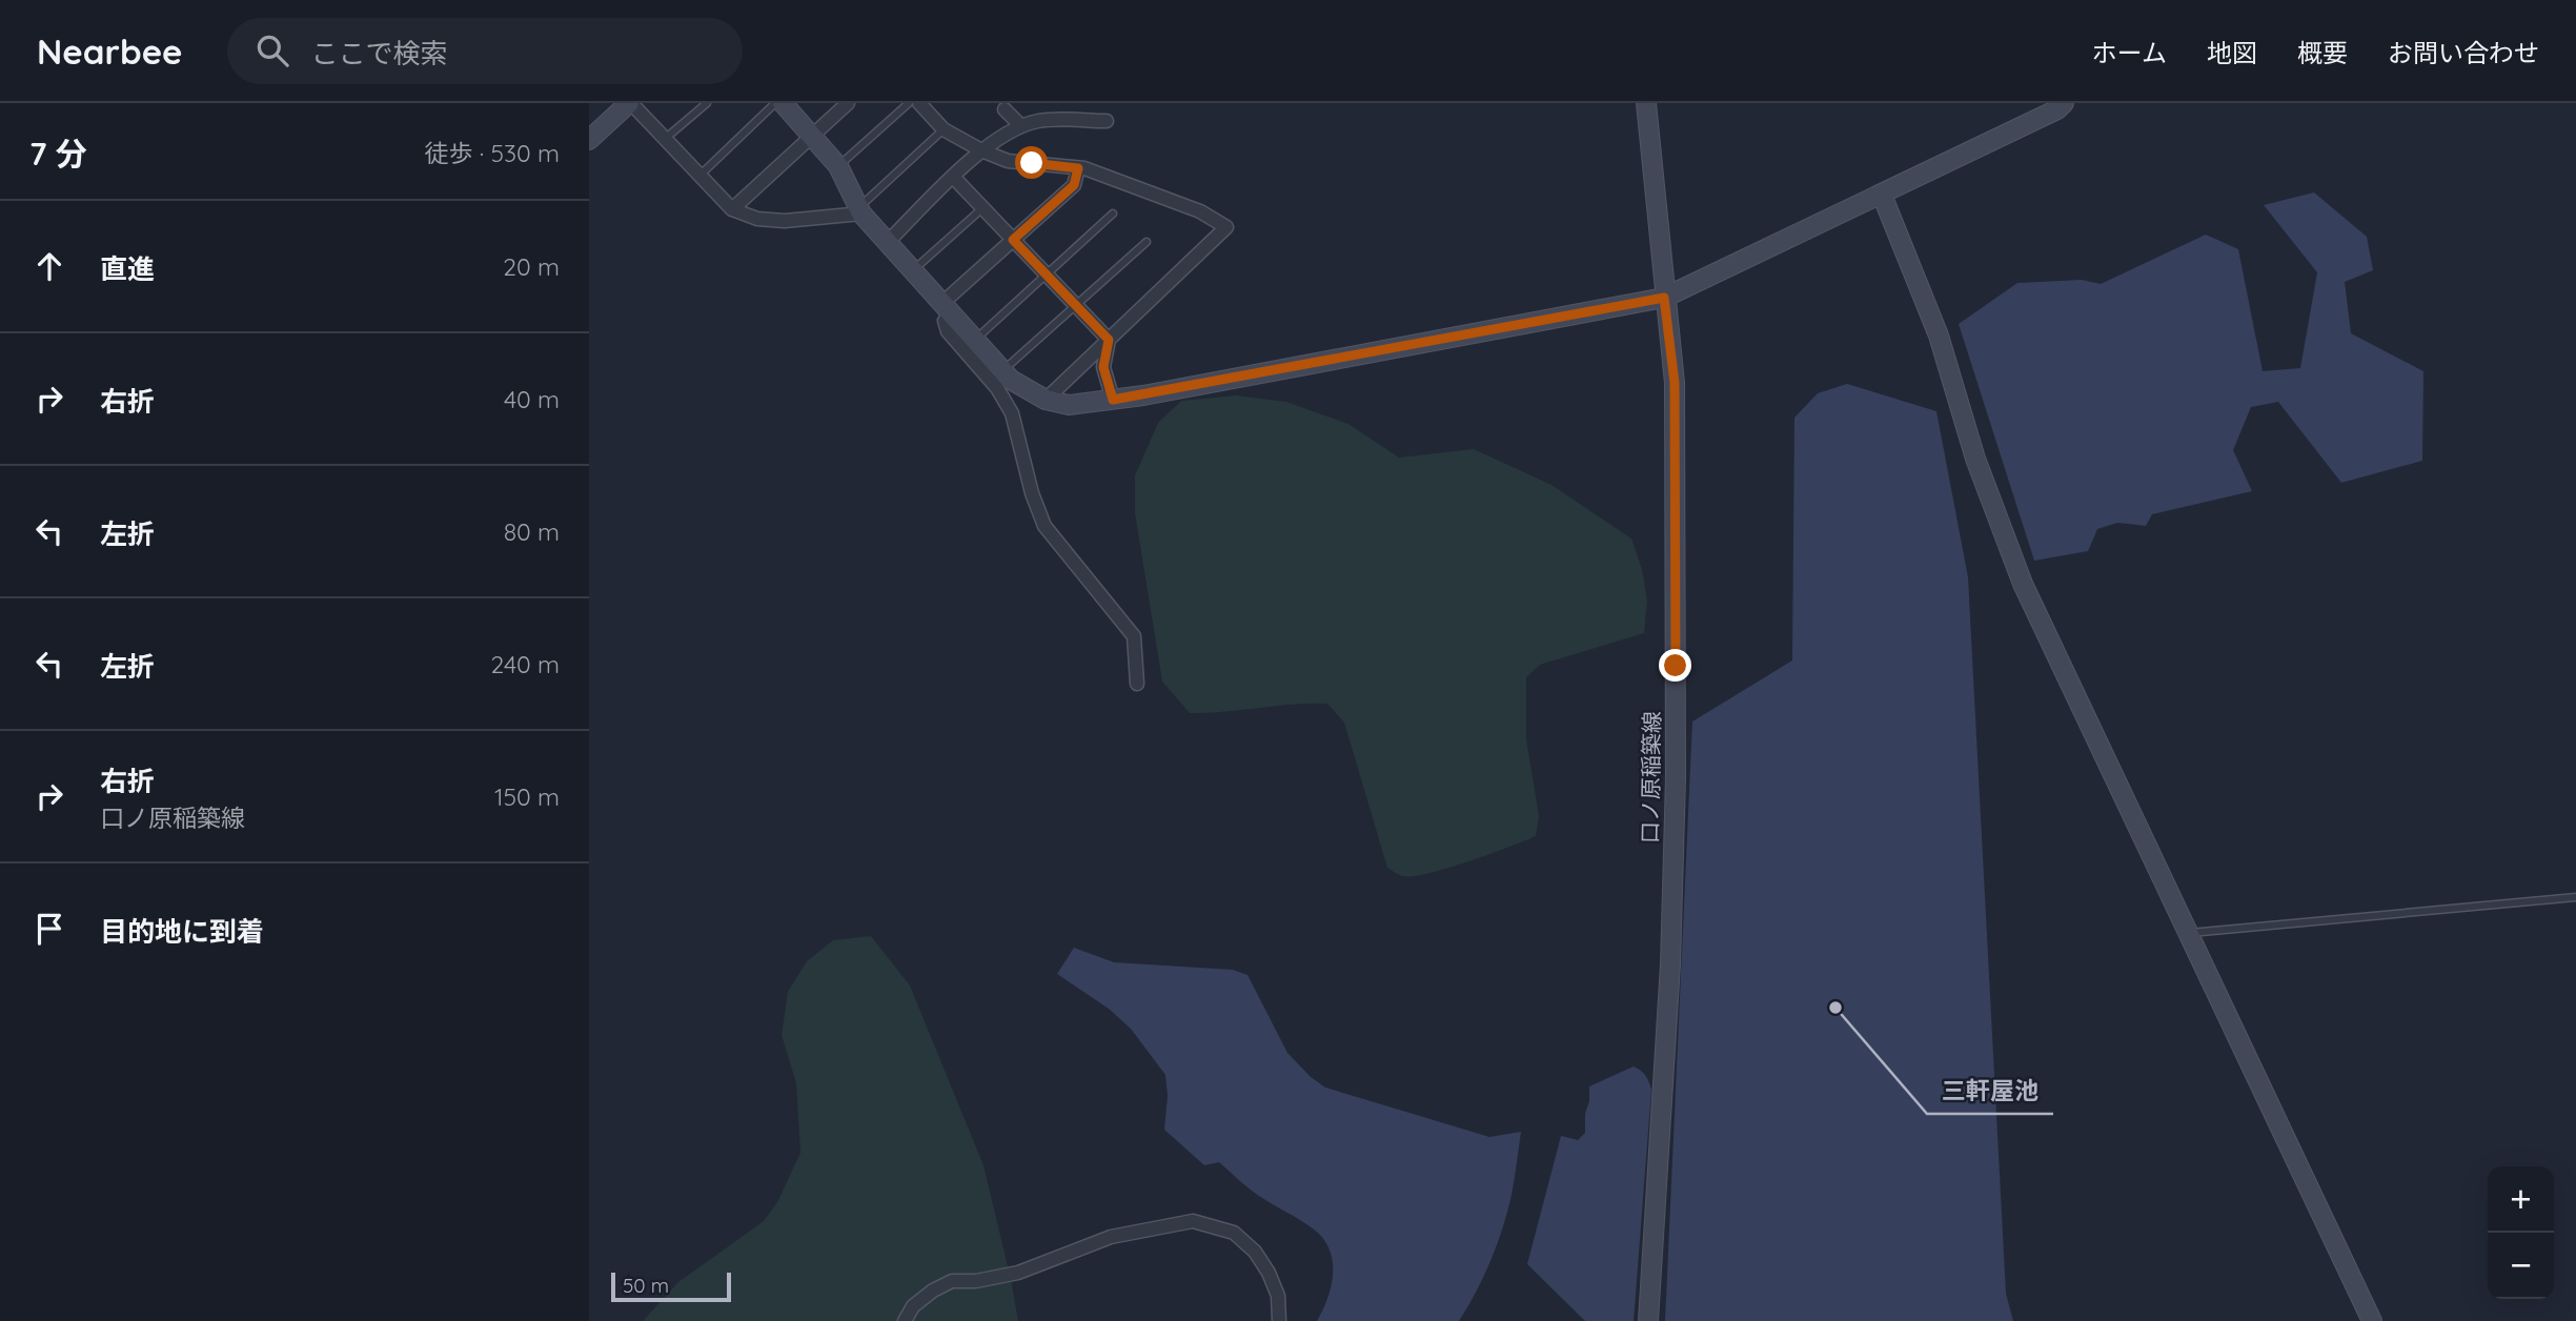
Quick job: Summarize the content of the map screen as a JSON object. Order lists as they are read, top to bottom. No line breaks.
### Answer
{"streets":{"street":["口ノ原稲築線"]},"places":["三軒屋池"],"scale_bar":"50 m","page":{"header":"Nearbee","search":"ここで検索","nav":["ホーム","地図","概要","お問い合わせ"],"heading":["7 分","徒歩 · 530 m"],"list":[["直進","20 m"],["右折","40 m"],["左折","80 m"],["左折","240 m"],["右折","口ノ原稲築線","150 m"],"目的地に到着"],"map_buttons":["+","−"],"scale":"50 m"}}
